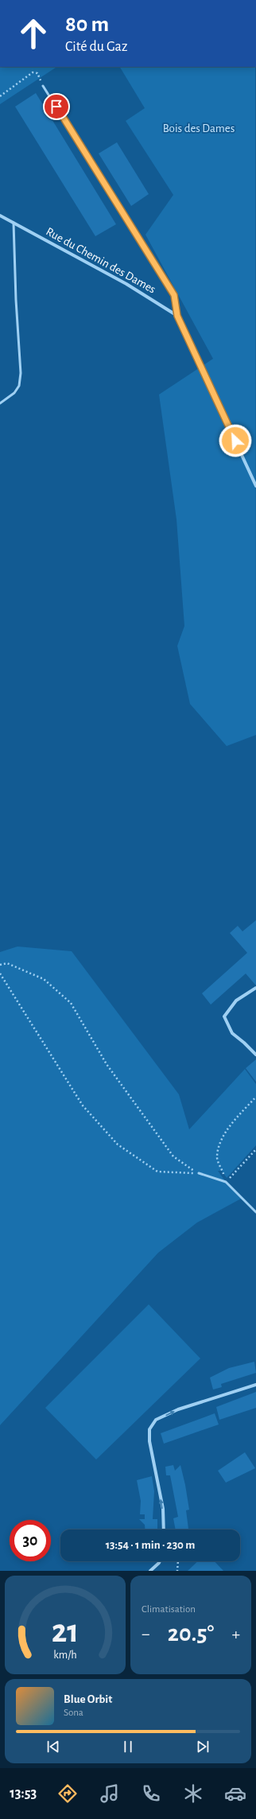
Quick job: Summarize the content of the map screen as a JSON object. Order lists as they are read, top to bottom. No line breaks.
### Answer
{"streets":{"street":["Rue du Chemin des Dames"]},"parks":["Bois des Dames"],"page":{"turn":["80 m","Cité du Gaz"],"limit":"30","trip":"13:54 · 1 min · 230 m","tile":"Climatisation","heat":["−","20.5°","+"],"song":["Blue Orbit","Sona"],"tabs":"13:53","gauge":["21","km/h"]}}
